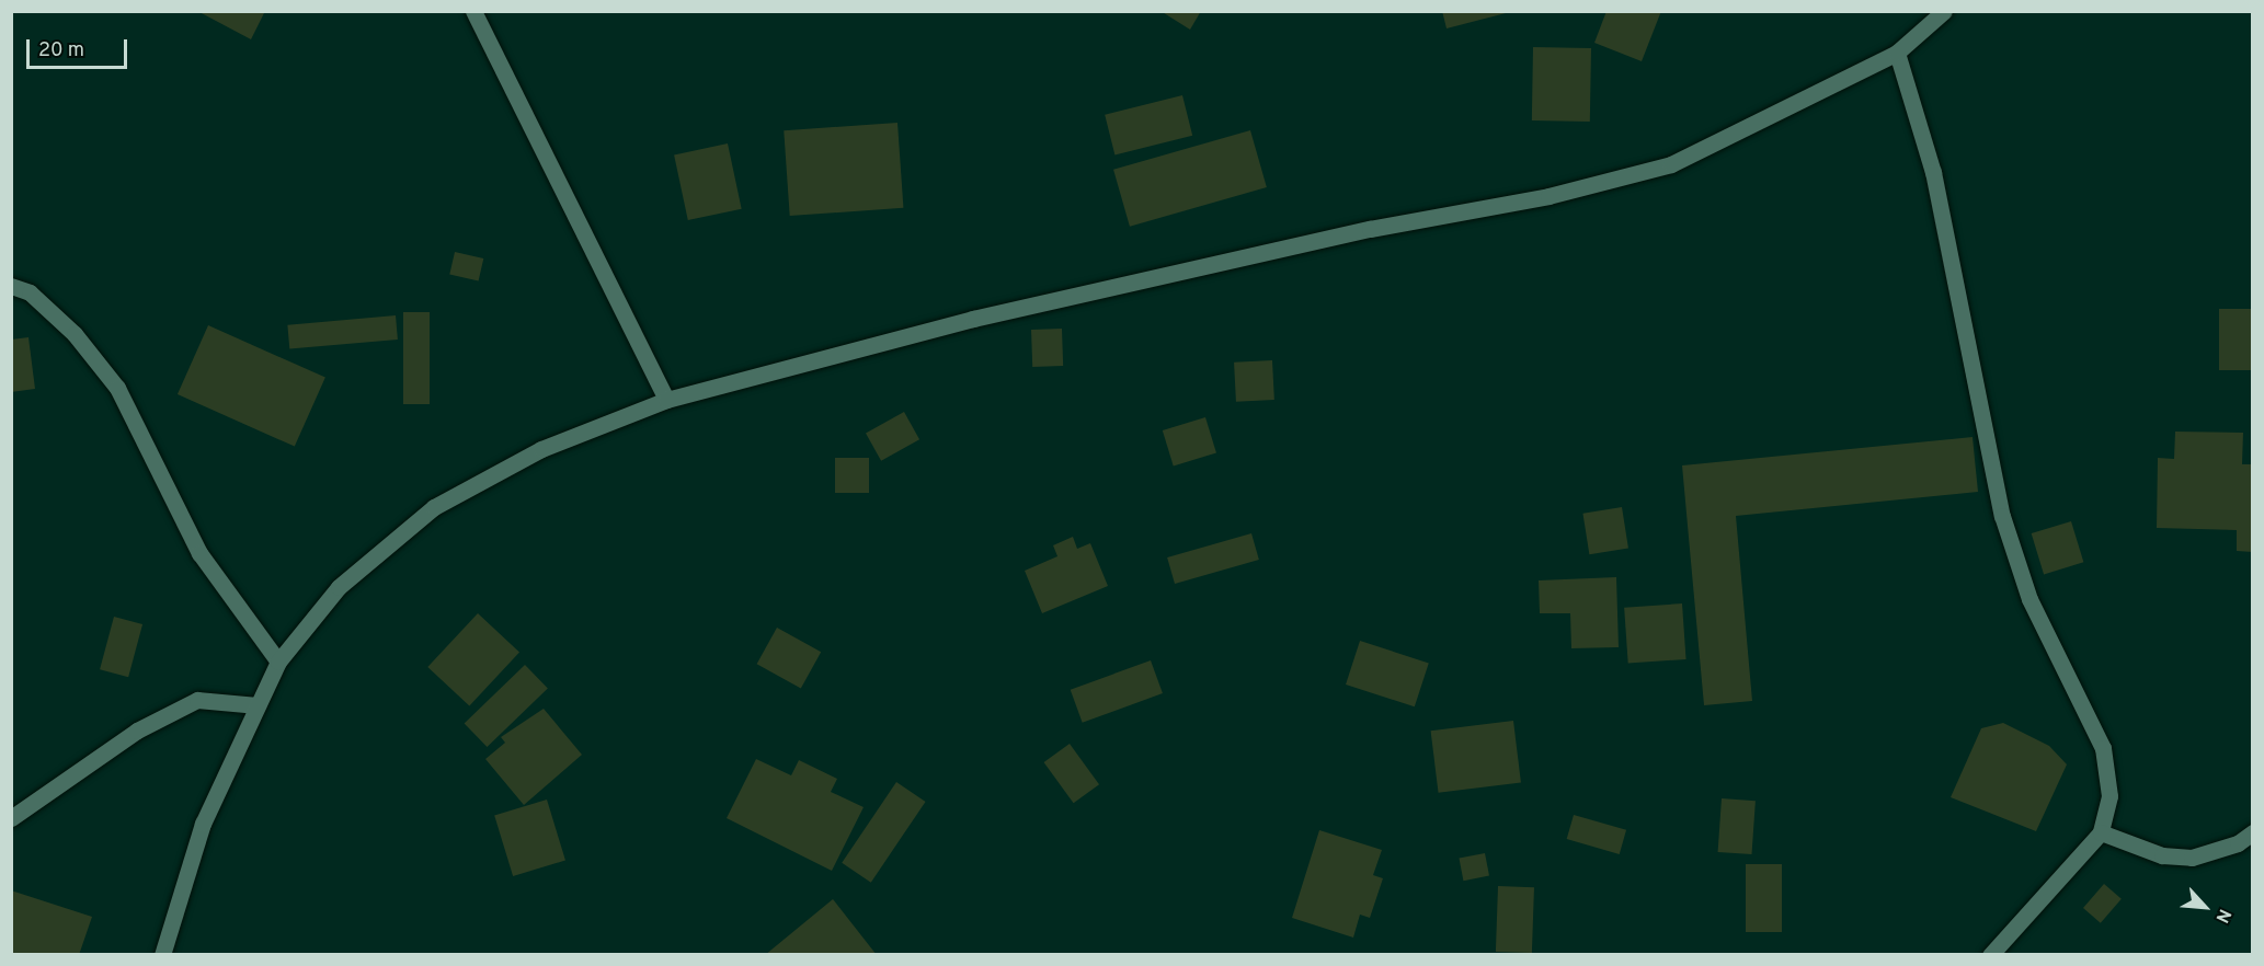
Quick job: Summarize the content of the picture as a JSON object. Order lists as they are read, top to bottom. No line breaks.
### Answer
{"scale_bar":"20 m","north":"bottom right"}
